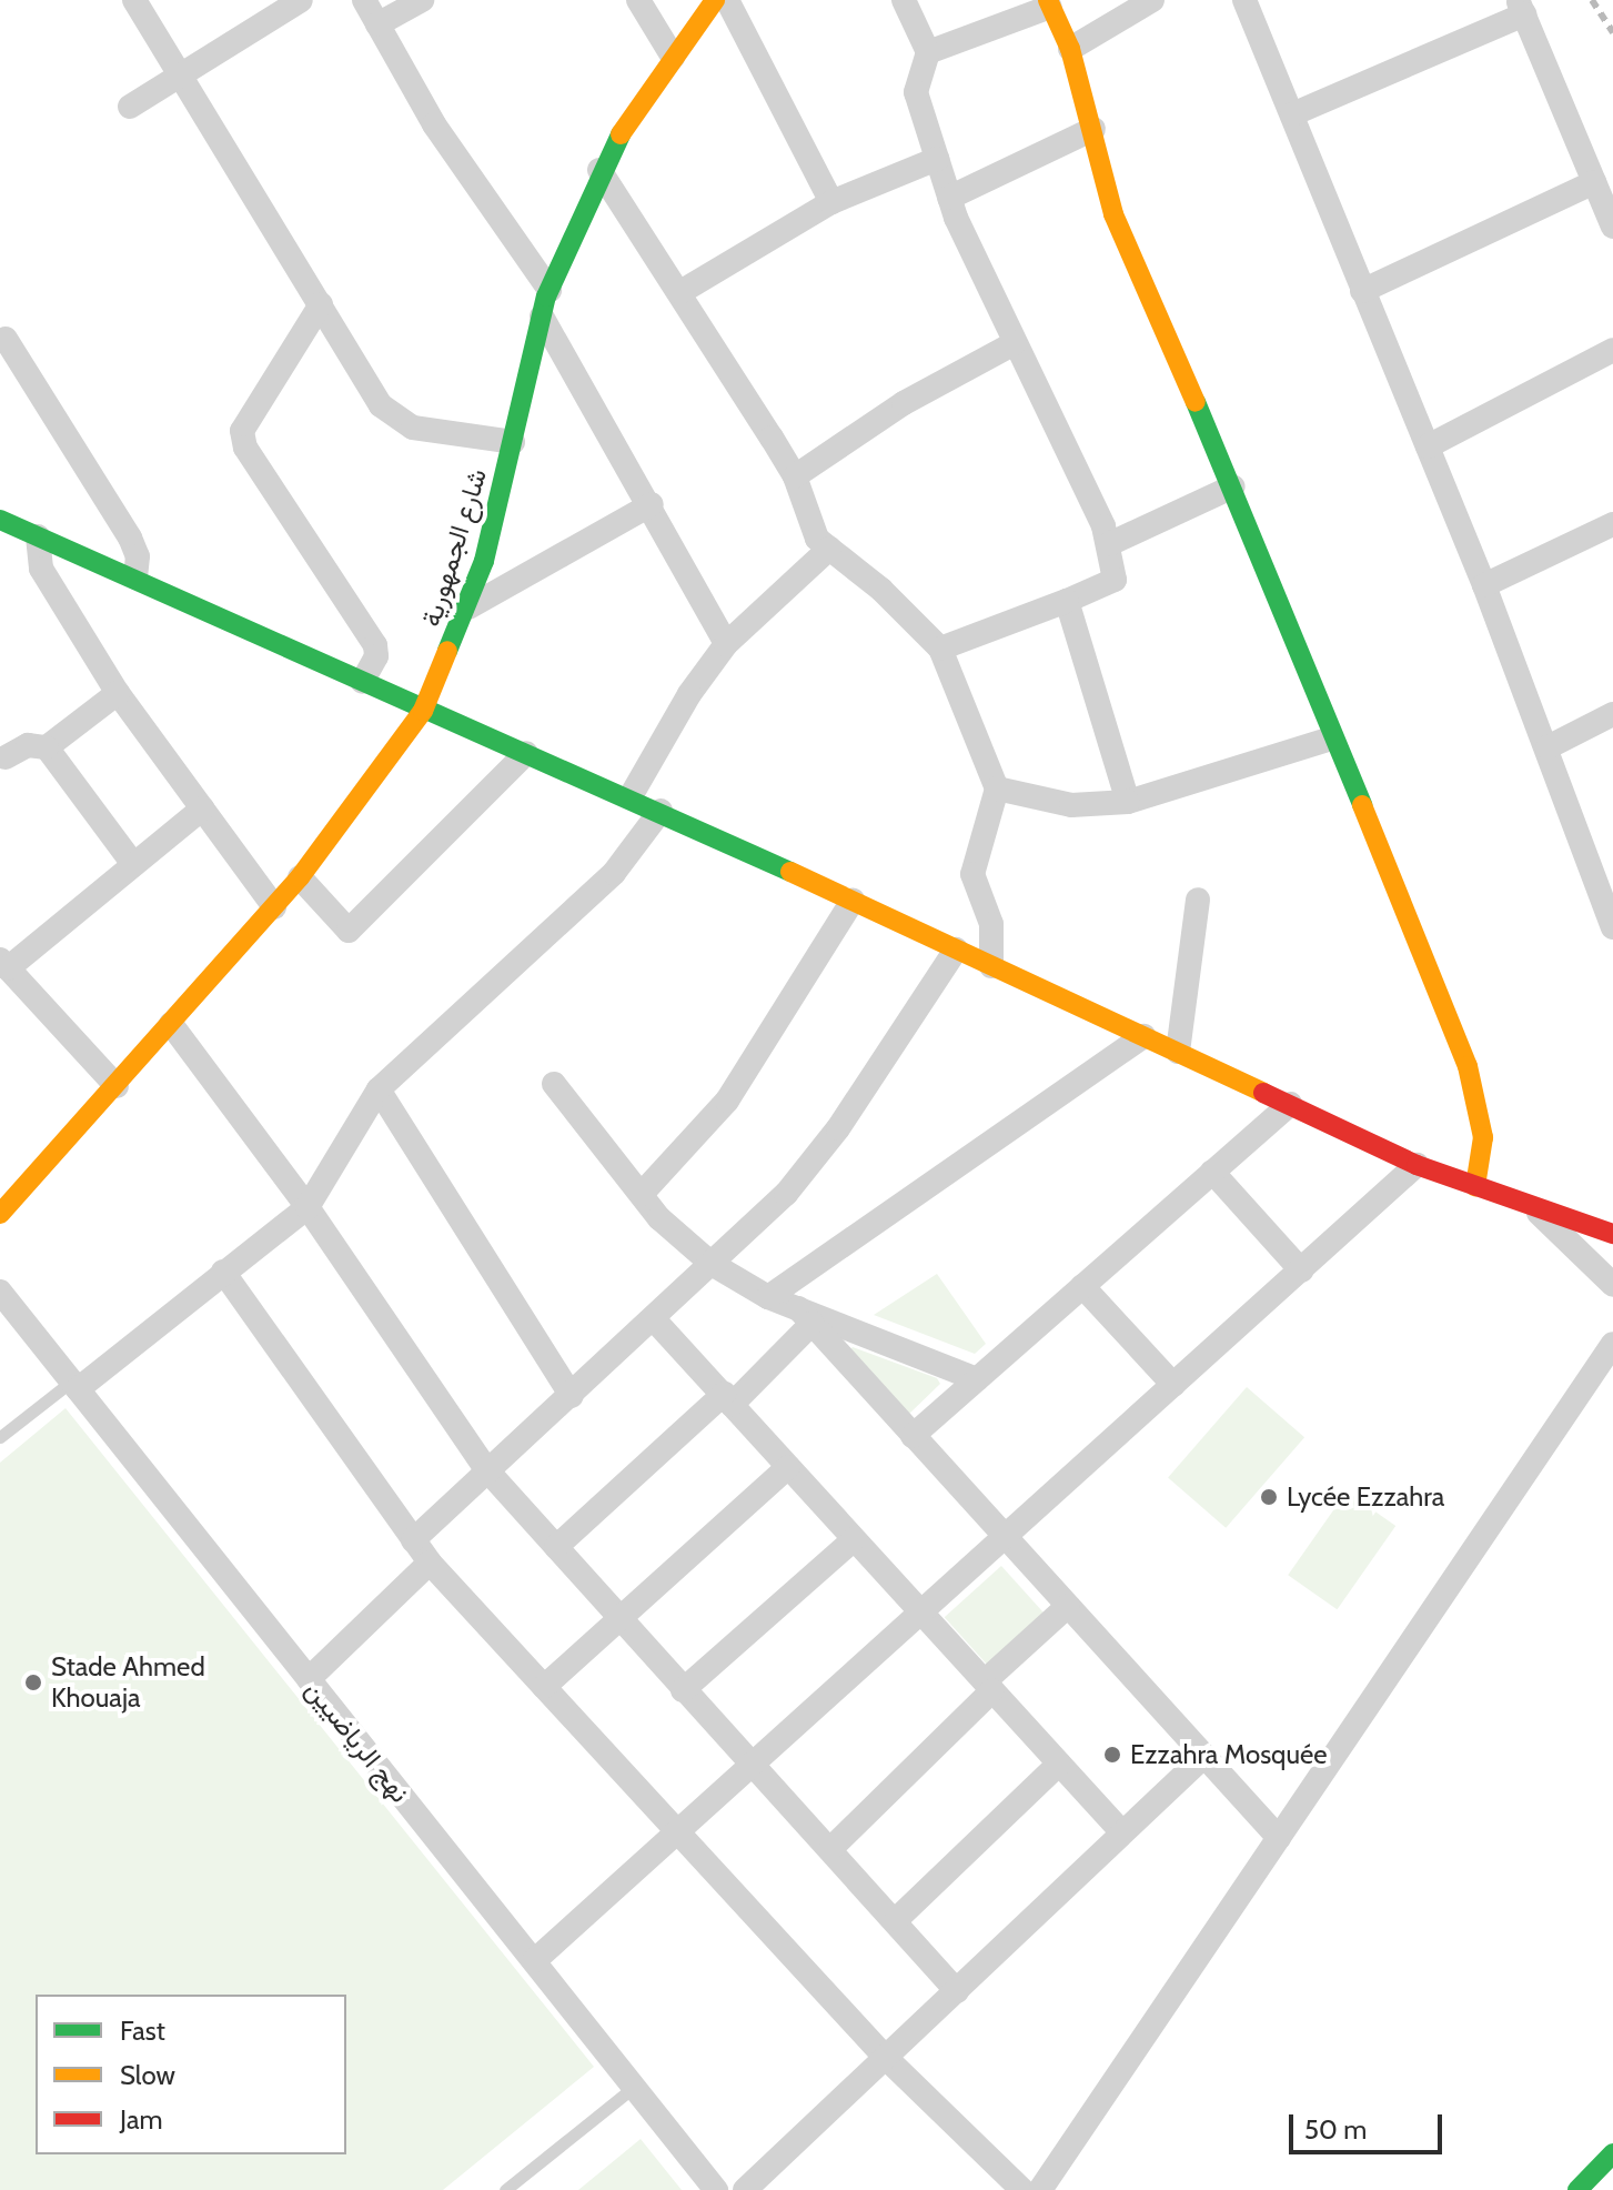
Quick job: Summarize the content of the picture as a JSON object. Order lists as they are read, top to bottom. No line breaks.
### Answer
{"streets":{"street":["شارع الجمهورية","نهج الرياضيين"]},"places":["Lycée Ezzahra","Stade Ahmed Khouaja","Ezzahra Mosquée"],"legend":["Fast","Slow","Jam"],"scale_bar":"50 m"}
